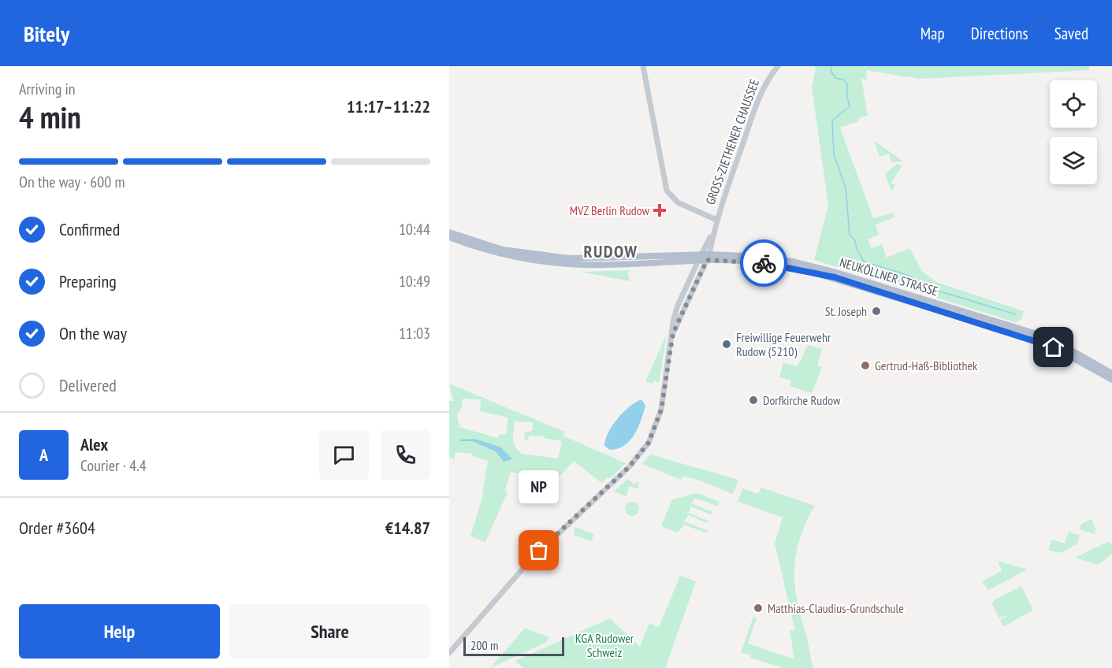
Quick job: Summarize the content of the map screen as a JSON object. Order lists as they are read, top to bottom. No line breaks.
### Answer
{"streets":{"main road":["NEUKÖLLNER STRASSE"],"street":["GROSS-ZIETHENER CHAUSSEE"]},"crossings":[["GROSS-ZIETHENER CHAUSSEE","NEUKÖLLNER STRASSE"]],"districts":["RUDOW"],"parks":["KGA Rudower Schweiz"],"places":{"health":["MVZ Berlin Rudow"],"other":["St. Joseph","Freiwillige Feuerwehr Rudow (5210)","Gertrud-Haß-Bibliothek","Dorfkirche Rudow","NP","Matthias-Claudius-Grundschule"]},"scale_bar":"200 m","page":{"header":"Bitely","nav":["Map","Directions","Saved"],"heading":["4 min","Arriving in","11:17–11:22"],"panel":["Alex","Courier · 4.4","Order #3604","€14.87"],"bar":"On the way · 600 m","list":[["Confirmed","10:44"],["Preparing","10:49"],["On the way","11:03"],"Delivered"],"round":"A","bubble":"NP","buttons":["Help","Share"],"scale":"200 m"}}
